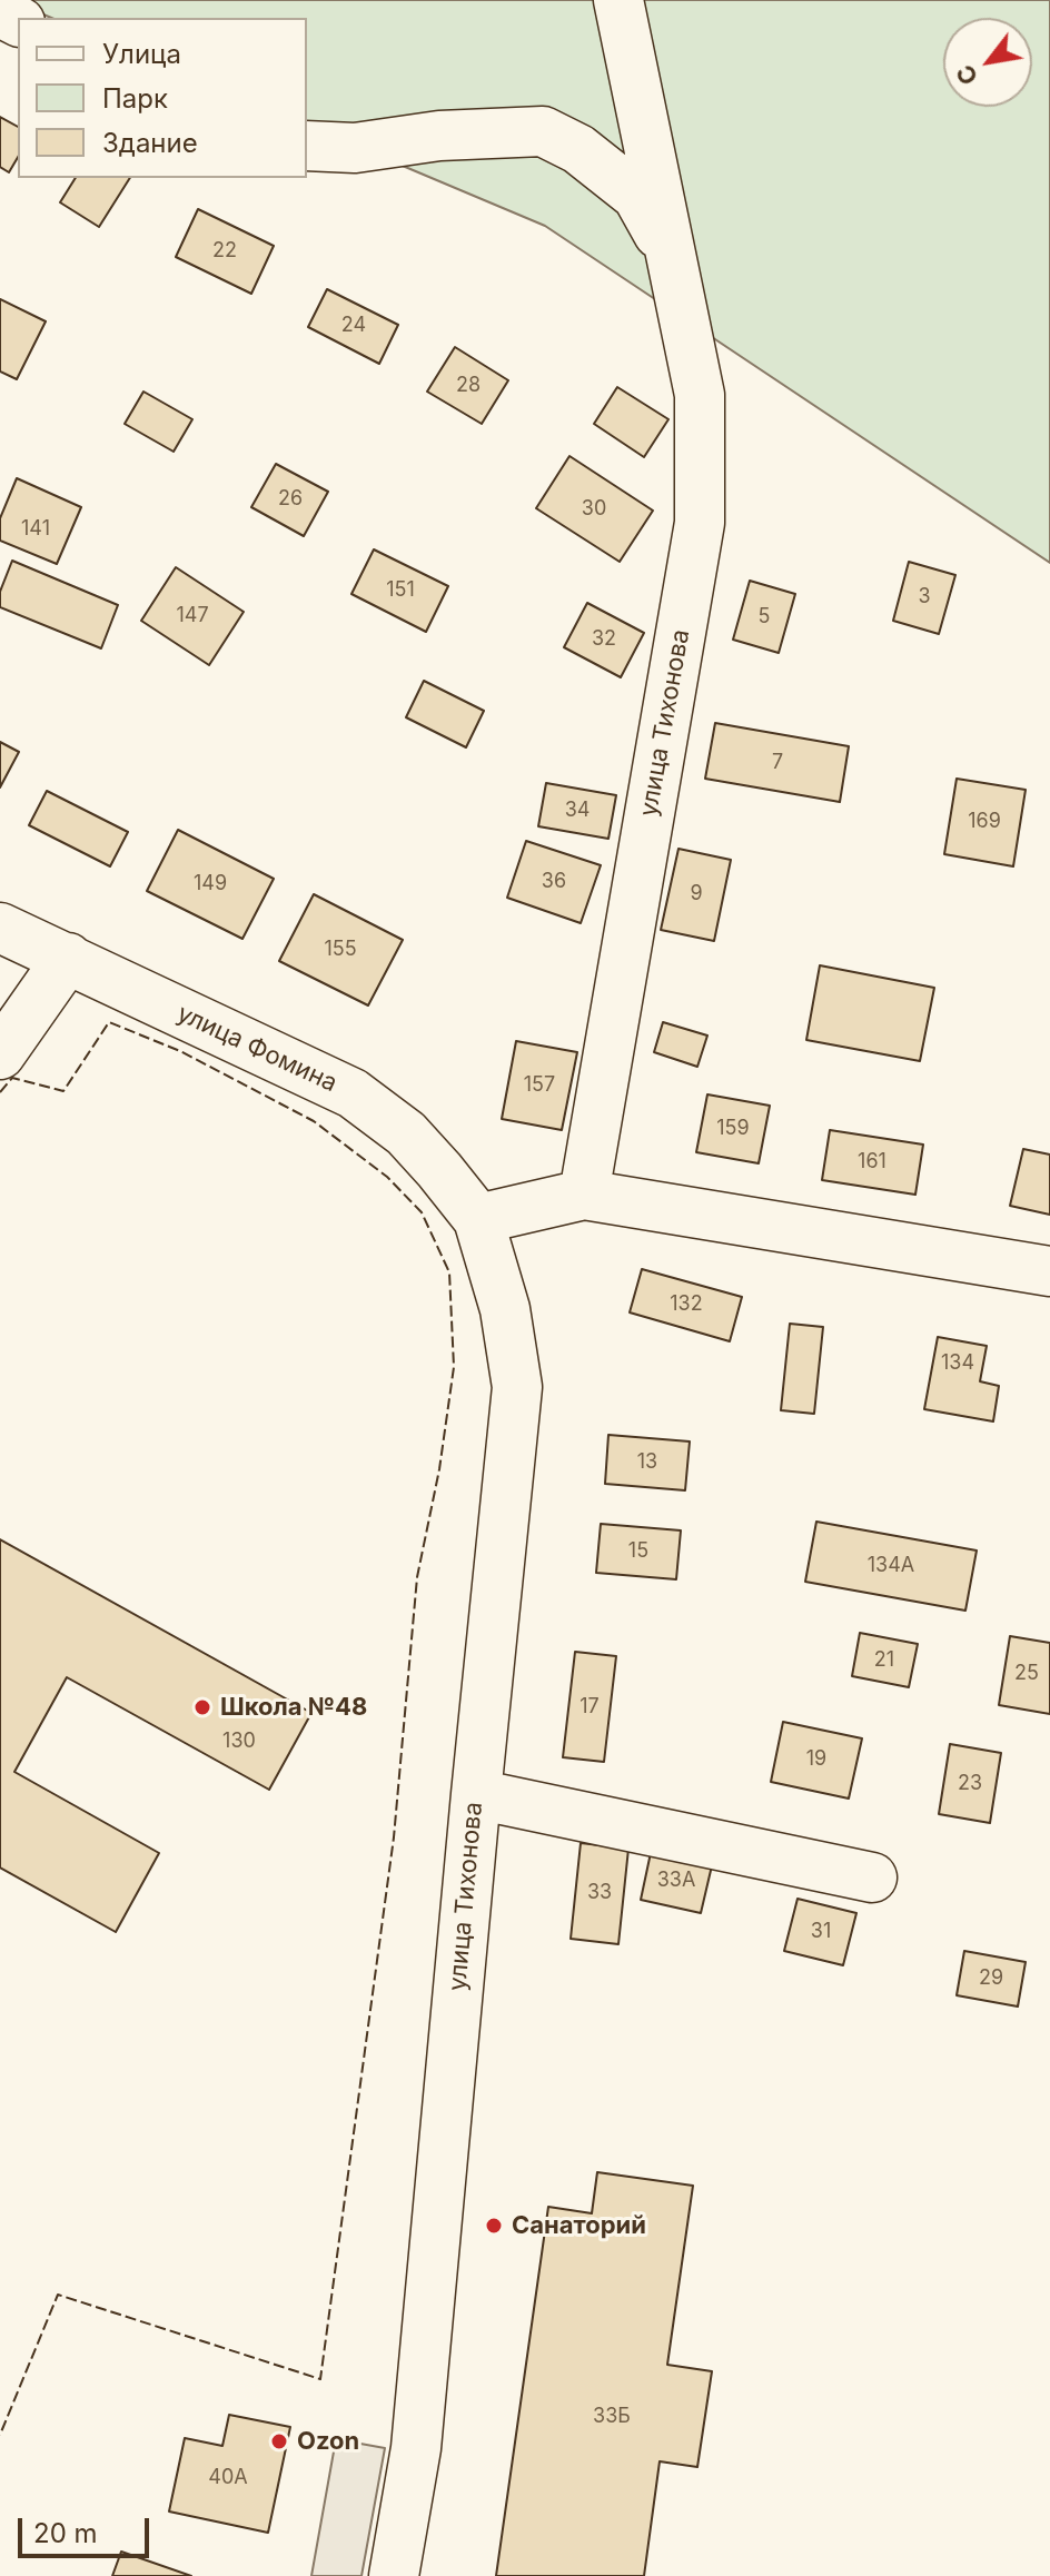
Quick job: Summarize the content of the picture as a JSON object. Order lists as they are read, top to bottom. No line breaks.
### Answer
{"streets":{"street":["улица Тихонова","улица Фомина"]},"crossings":[["улица Тихонова","улица Фомина"]],"places":["Школа №48","Санаторий","Ozon"],"house_numbers":["22","24","28","26","30","141","151","3","147","5","32","7","34","169","36","149","9","155","157","159","161","132","134","13","15","134А","21","25","17","130","19","23","33А","33","31","29","33Б","40А"],"legend":["Улица","Парк","Здание"],"scale_bar":"20 m","north":"bottom left"}
